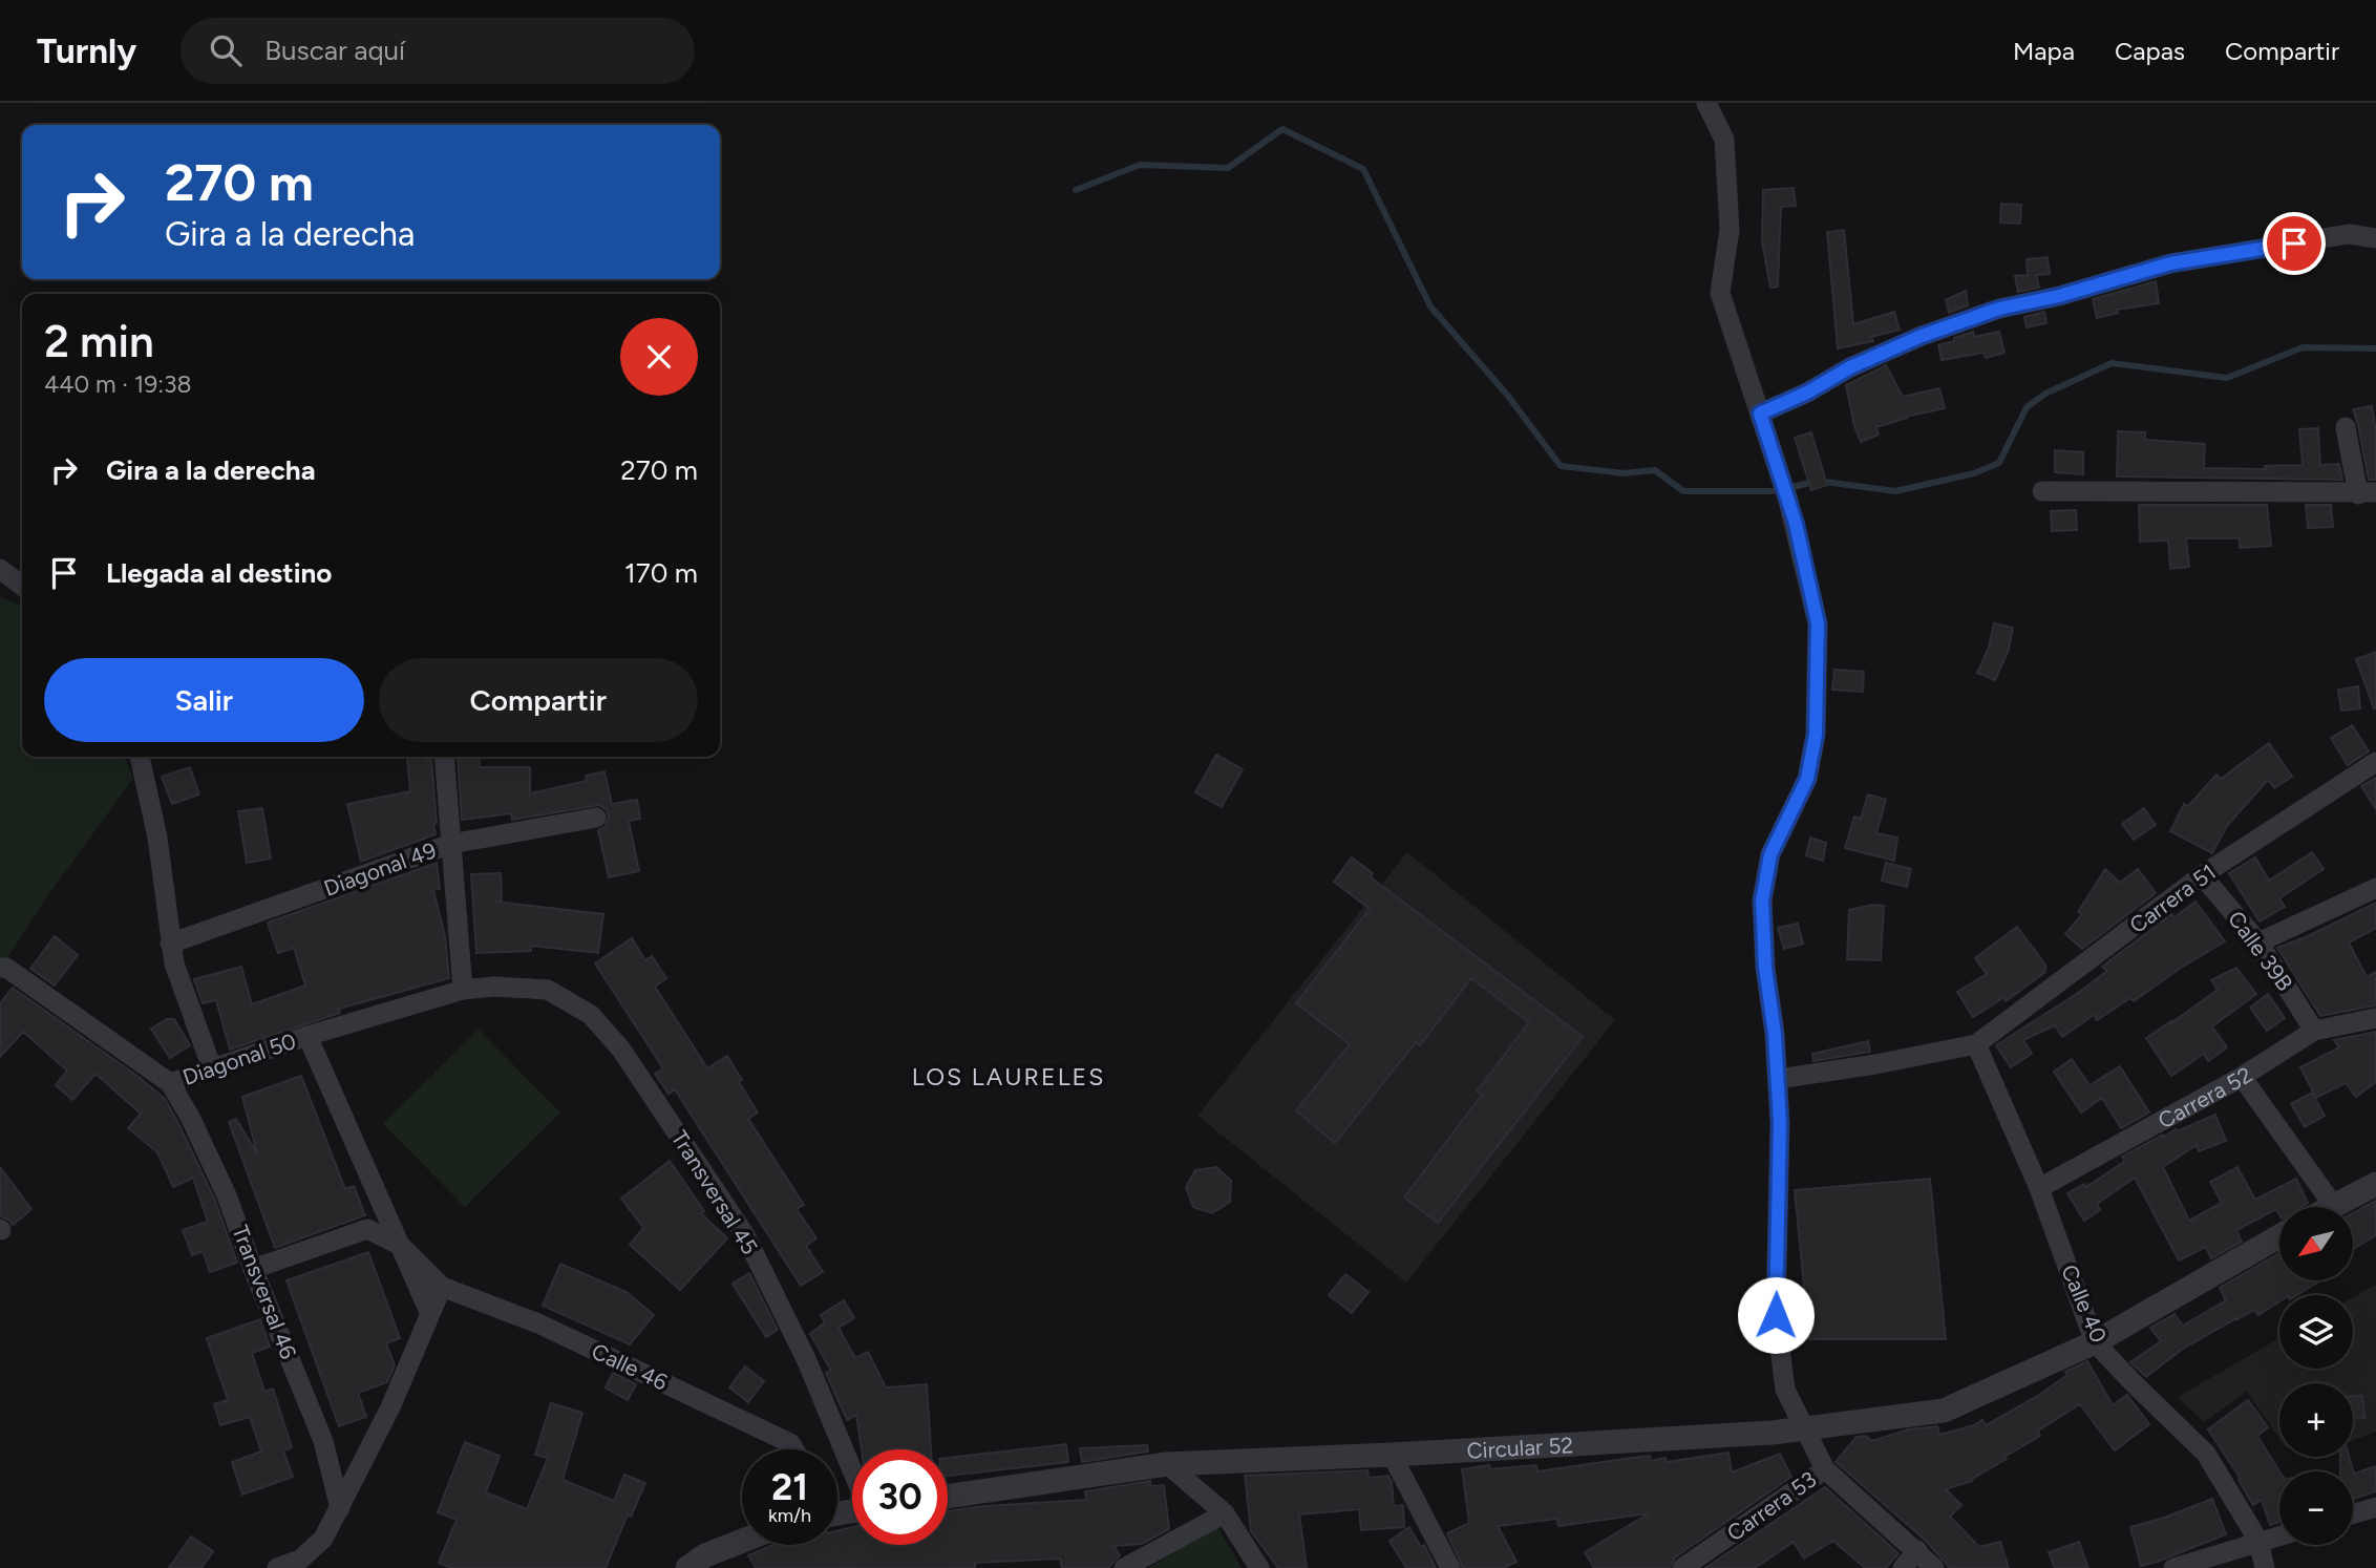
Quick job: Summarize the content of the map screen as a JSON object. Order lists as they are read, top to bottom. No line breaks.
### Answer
{"streets":{"street":["Diagonal 49","Carrera 51","Calle 39B","Diagonal 50","Carrera 52","Transversal 45","Transversal 46","Calle 40","Calle 46","Circular 52","Carrera 53"]},"crossings":[["Carrera 51","Calle 39B"],["Carrera 51","Calle 40"],["Calle 39B","Carrera 52"],["Diagonal 50","Transversal 45"],["Diagonal 50","Transversal 46"],["Carrera 52","Calle 40"],["Calle 40","Circular 52"]],"districts":["LOS LAURELES"],"north":"bottom left","page":{"header":"Turnly","search":"Buscar aquí","nav":["Mapa","Capas","Compartir"],"turn":["270 m","Gira a la derecha"],"heading":["2 min","440 m · 19:38"],"list":[{"name":"Gira a la derecha","value":"270 m"},{"name":"Llegada al destino","value":"170 m"}],"buttons":["Salir","Compartir"],"map_buttons":["+","−"],"speed":"21 km/h","limit":"30"}}
